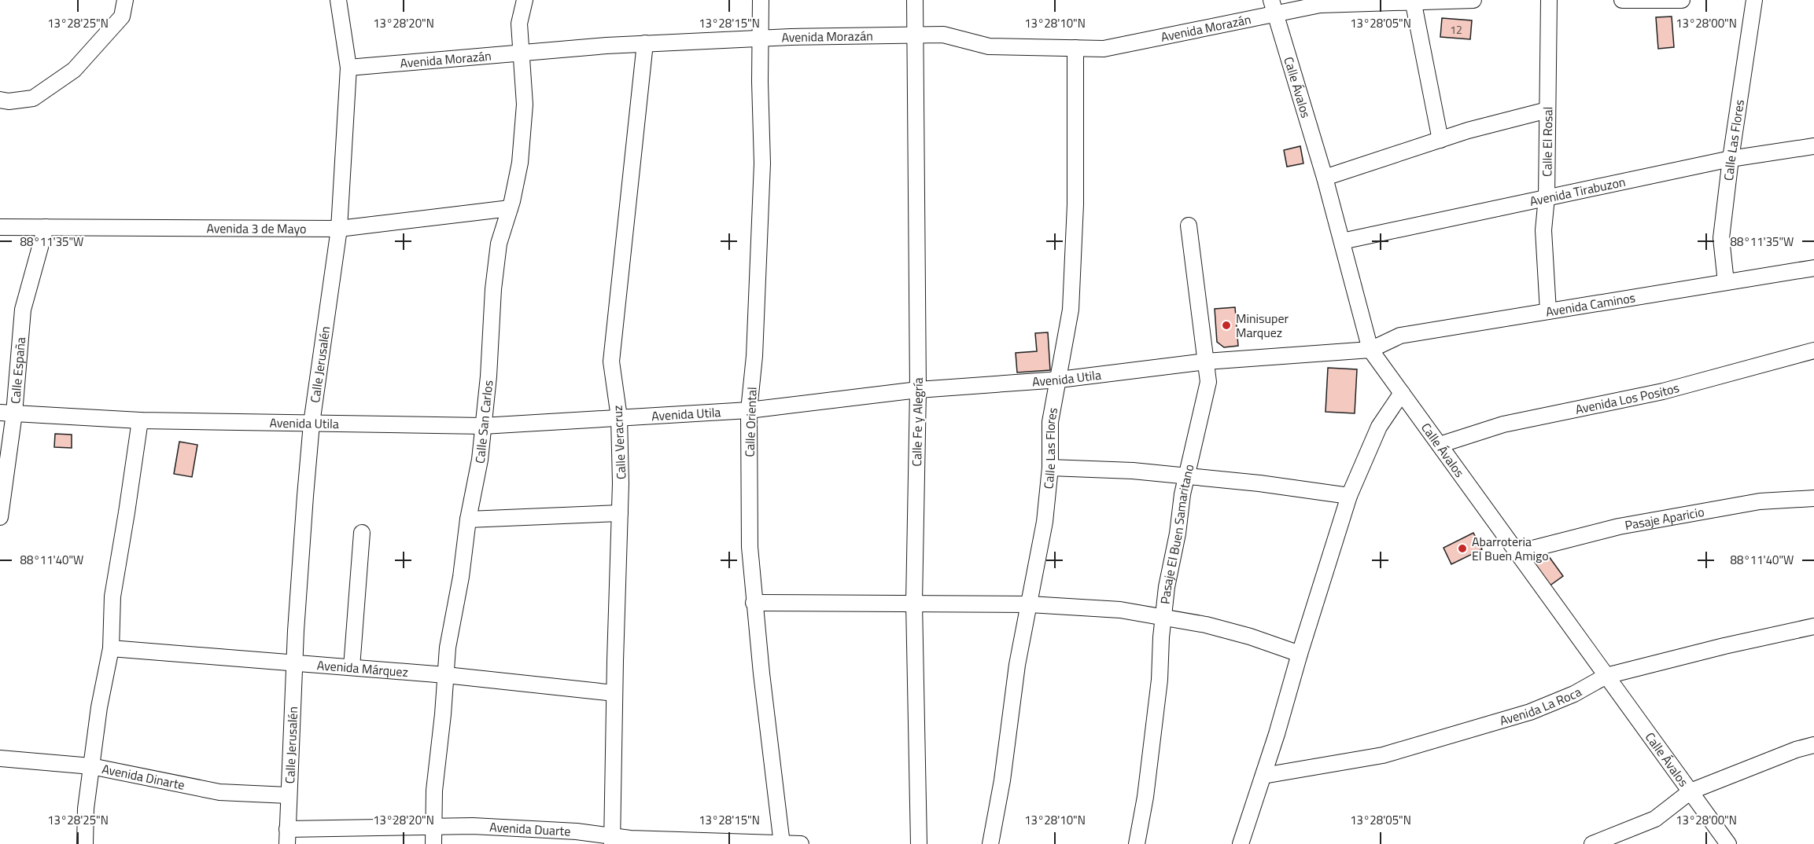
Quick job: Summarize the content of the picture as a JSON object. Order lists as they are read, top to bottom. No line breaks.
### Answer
{"streets":{"street":["Avenida Morazán","Calle Ávalos","Calle Las Flores","Calle El Rosal","Avenida Tirabuzon","Avenida 3 de Mayo","Avenida Caminos","Calle Jerusalén","Calle España","Avenida Utila","Avenida Los Positos","Calle San Carlos","Calle Oriental","Calle Fe y Alegría","Calle Veracruz","Pasaje Aparicio","Pasaje El Buen Samaritano","Avenida Márquez","Avenida La Roca","Avenida Dinarte","Avenida Duarte"]},"crossings":[["Avenida Morazán","Calle Ávalos"],["Avenida Morazán","Calle Las Flores"],["Avenida Morazán","Calle Jerusalén"],["Avenida Morazán","Calle San Carlos"],["Avenida Morazán","Calle Oriental"],["Avenida Morazán","Calle Fe y Alegría"],["Avenida Morazán","Calle Veracruz"],["Calle Ávalos","Avenida Tirabuzon"],["Calle Ávalos","Avenida Caminos"],["Calle Ávalos","Avenida Utila"],["Calle Ávalos","Avenida Los Positos"],["Calle Ávalos","Pasaje Aparicio"],["Calle Ávalos","Avenida La Roca"],["Calle Las Flores","Avenida Tirabuzon"],["Calle Las Flores","Avenida Caminos"],["Calle Las Flores","Avenida Utila"],["Calle El Rosal","Avenida Tirabuzon"],["Calle El Rosal","Avenida Caminos"],["Avenida 3 de Mayo","Calle Jerusalén"],["Avenida 3 de Mayo","Calle España"],["Avenida 3 de Mayo","Calle San Carlos"],["Avenida Caminos","Avenida Utila"],["Calle Jerusalén","Avenida Utila"],["Calle Jerusalén","Avenida Márquez"],["Calle Jerusalén","Avenida Dinarte"],["Calle Jerusalén","Avenida Duarte"],["Calle España","Avenida Utila"],["Avenida Utila","Calle San Carlos"],["Avenida Utila","Calle Oriental"],["Avenida Utila","Calle Fe y Alegría"],["Avenida Utila","Calle Veracruz"],["Avenida Utila","Pasaje El Buen Samaritano"],["Calle San Carlos","Avenida Márquez"],["Calle San Carlos","Avenida Duarte"],["Calle Oriental","Avenida Duarte"],["Calle Veracruz","Avenida Márquez"],["Calle Veracruz","Avenida Duarte"]],"places":["Minisuper Marquez","Abarroteria El Buen Amigo"],"house_numbers":["12"],"coordinates":["13°28'25\"N","13°28'20\"N","13°28'15\"N","13°28'10\"N","13°28'05\"N","13°28'00\"N","88°11'35\"W","88°11'40\"W"]}
